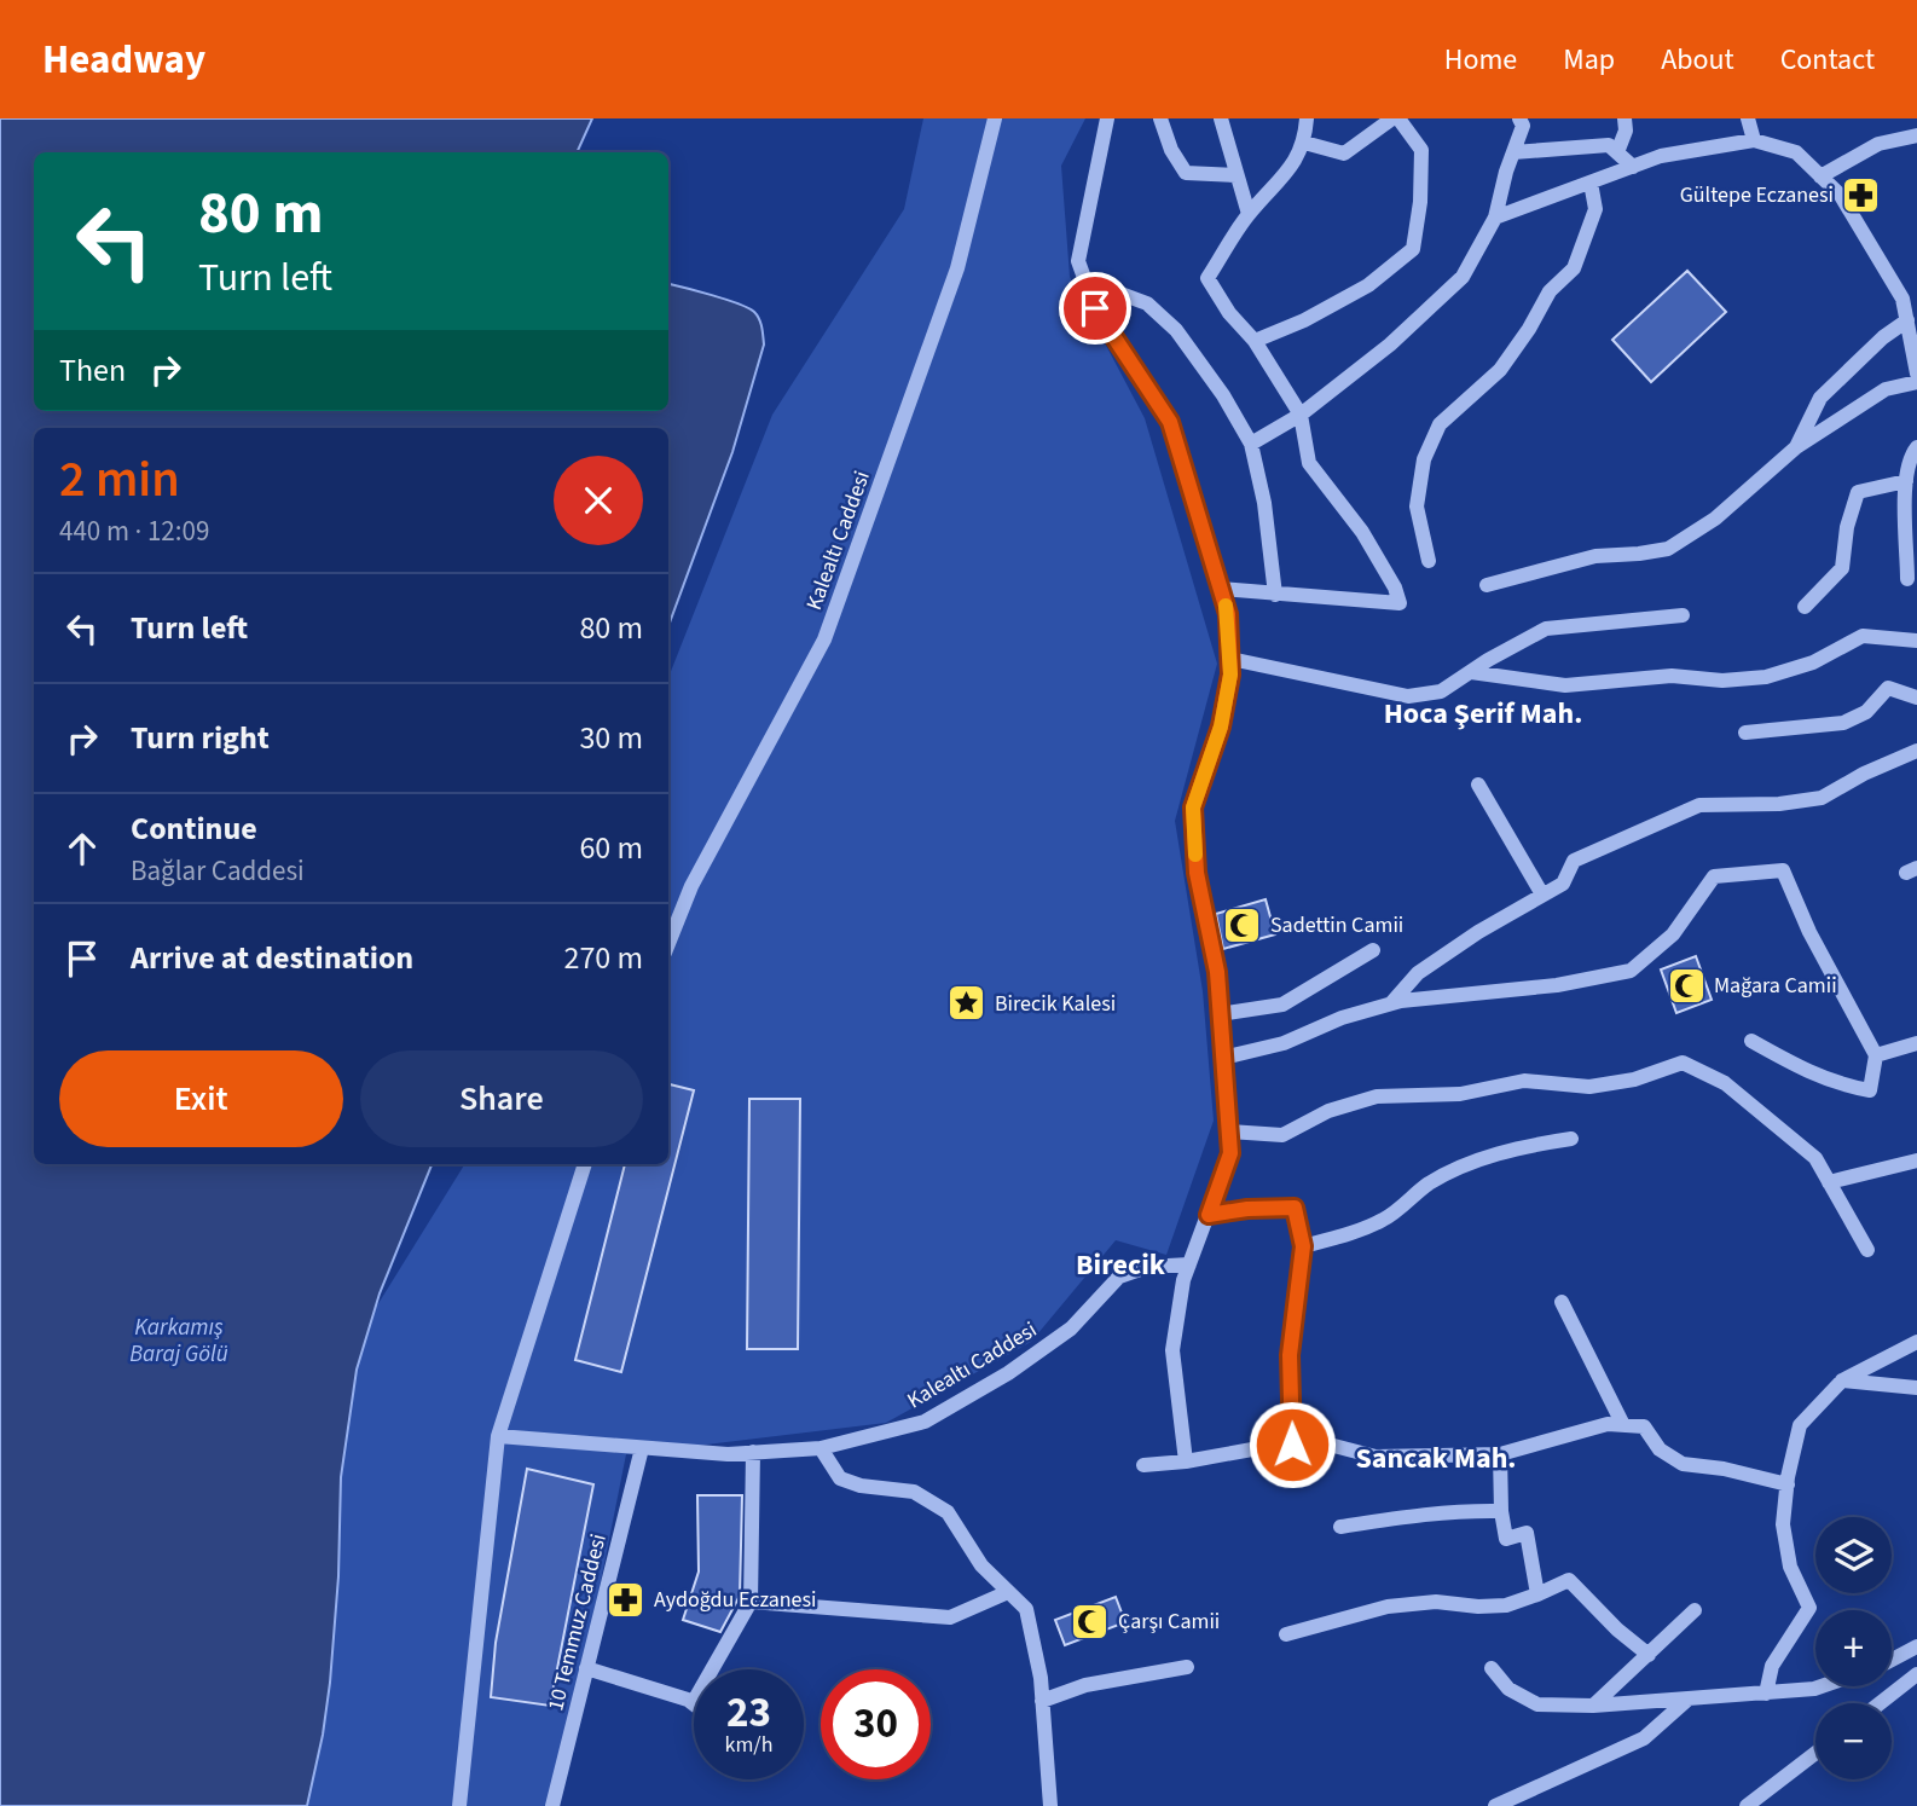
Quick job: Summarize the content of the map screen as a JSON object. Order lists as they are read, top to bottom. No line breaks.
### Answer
{"streets":{"street":["Kalealtı Caddesi","10 Temmuz Caddesi"]},"crossings":[["Kalealtı Caddesi","10 Temmuz Caddesi"]],"districts":["Hoca Şerif Mah.","Birecik","Sancak Mah."],"water":["Karkamış Baraj Gölü"],"places":{"pharmacy":["Gültepe Eczanesi","Aydoğdu Eczanesi"],"mosque":["Sadettin Camii","Mağara Camii","Çarşı Camii"],"place":["Birecik Kalesi"]},"page":{"header":"Headway","nav":["Home","Map","About","Contact"],"turn":["80 m","Turn left"],"then":"Then","heading":["2 min","440 m · 12:09"],"list":[{"name":"Turn left","value":"80 m"},{"name":"Turn right","value":"30 m"},{"name":"Continue","note":"Bağlar Caddesi","value":"60 m"},{"name":"Arrive at destination","value":"270 m"}],"buttons":["Exit","Share"],"map_buttons":["+","−"],"speed":"23 km/h","limit":"30"}}
